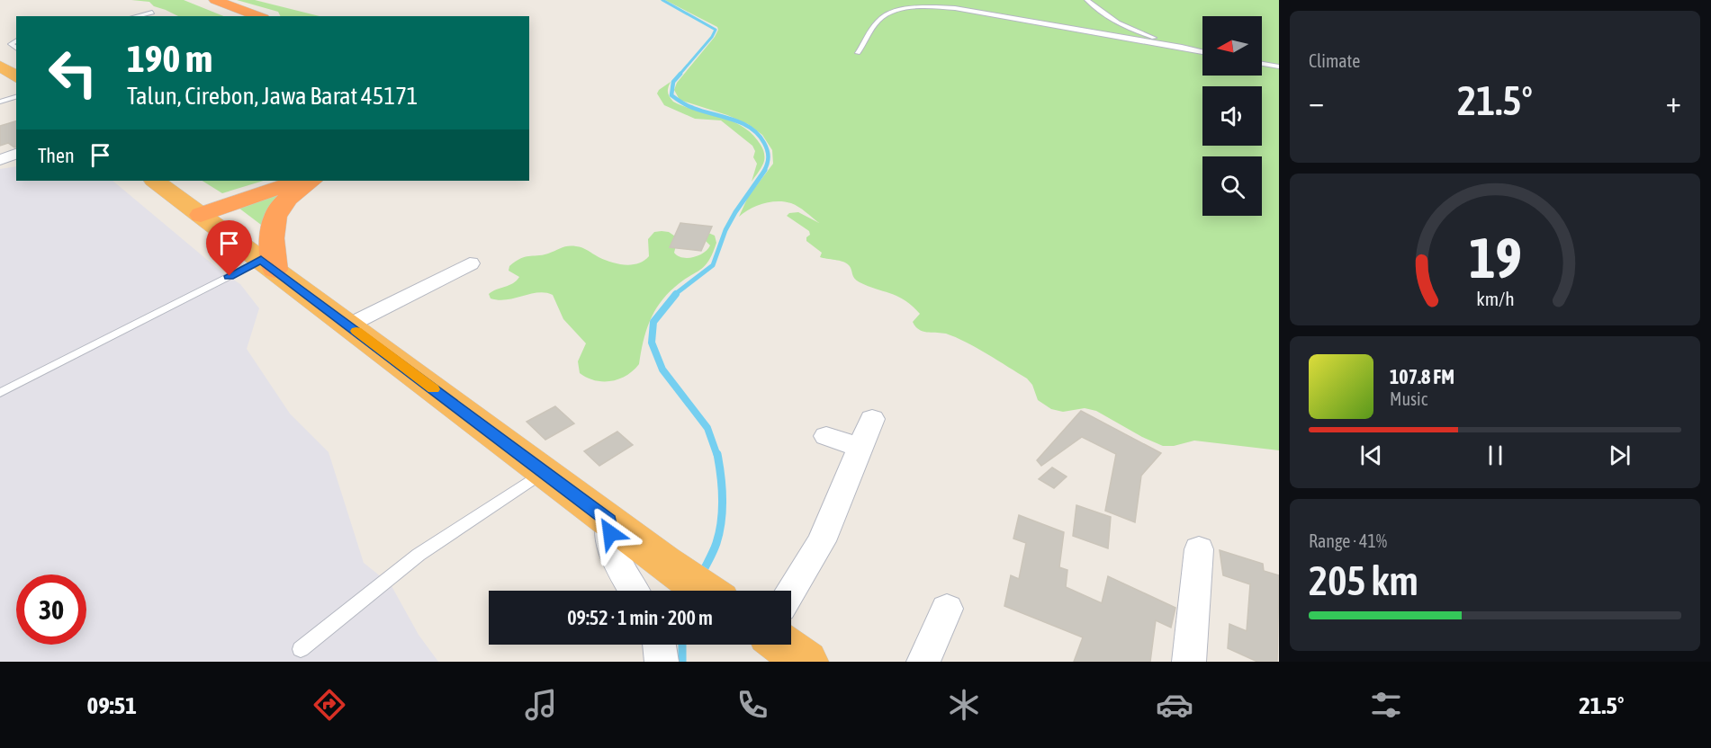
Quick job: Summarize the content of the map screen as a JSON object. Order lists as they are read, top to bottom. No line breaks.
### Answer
{"north":"left","page":{"tile":["Climate",["Range · 41%","205 km"]],"turn":["190 m","Talun, Cirebon, Jawa Barat 45171"],"heat":["−","21.5°","+"],"then":"Then","song":["107.8 FM","Music"],"limit":"30","trip":"09:52 · 1 min · 200 m","tabs":["09:51","21.5°"],"gauge":["19","km/h"]}}
